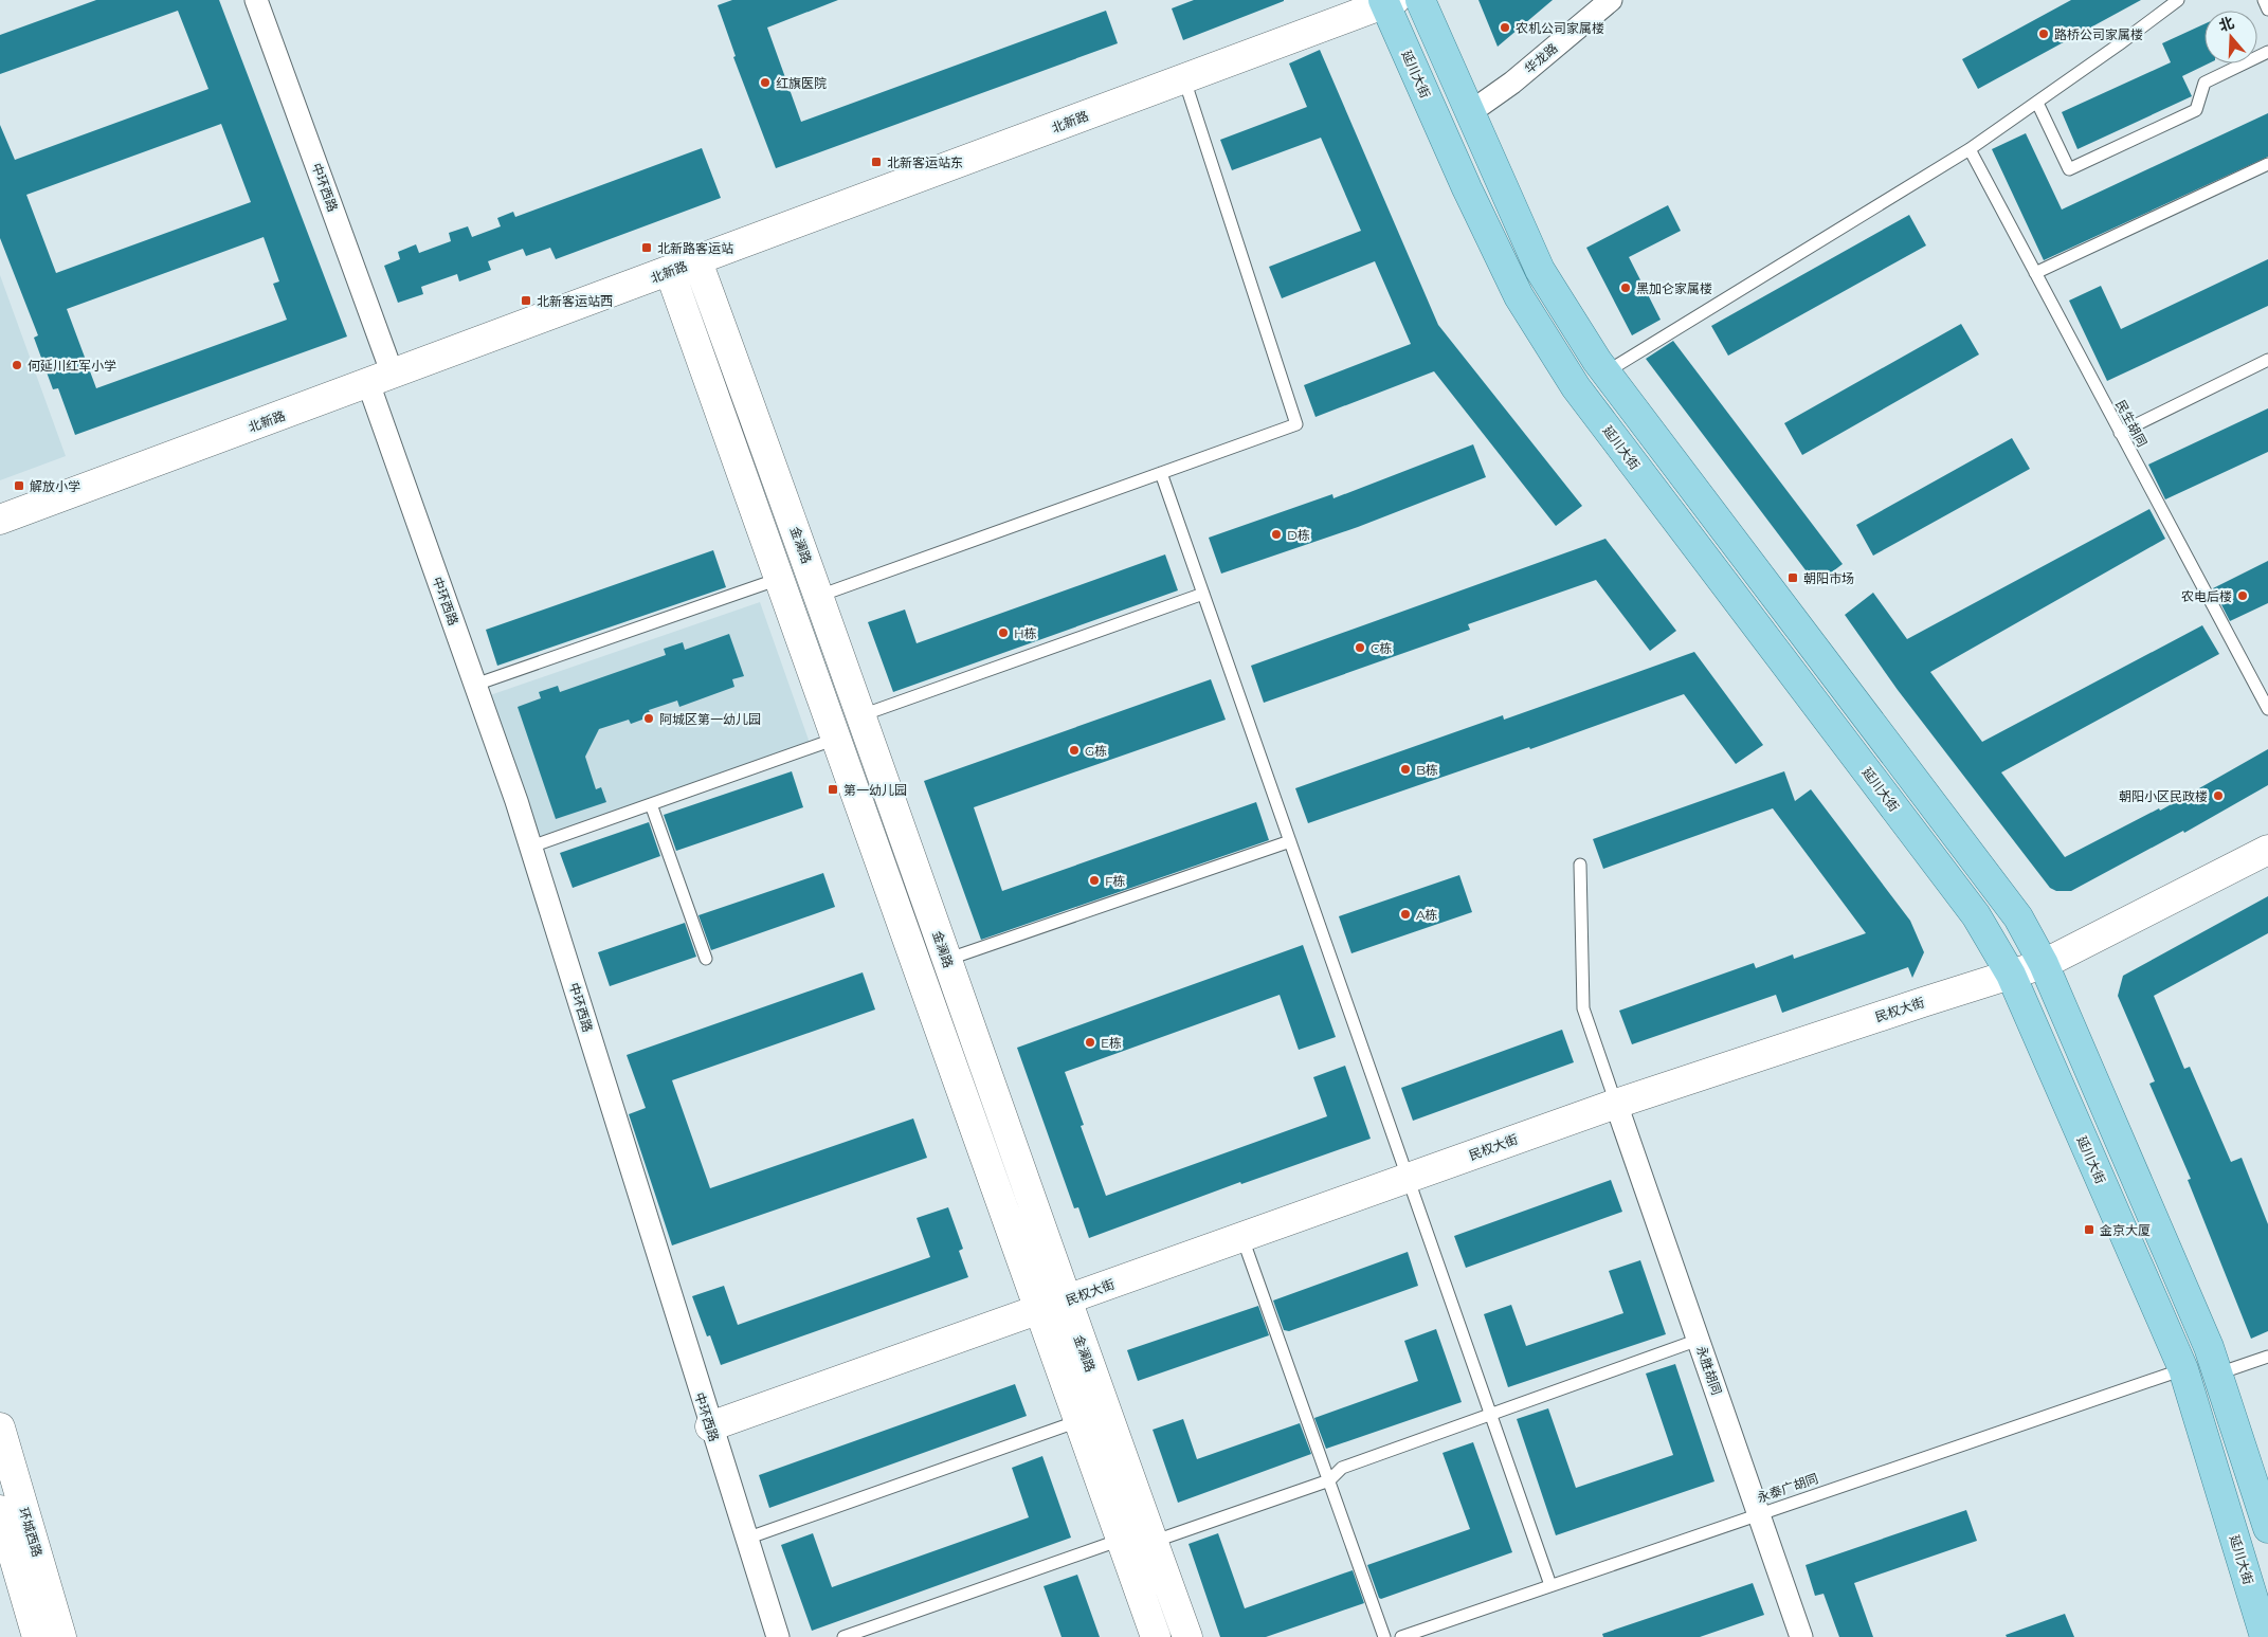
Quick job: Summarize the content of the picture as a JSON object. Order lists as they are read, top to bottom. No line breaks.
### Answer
{"streets":{"main road":["延川大街"],"street":["华龙路","北新路","中环西路","金澜路","民权大街","永胜胡同","环城西路"],"lane":["民生胡同","永泰广胡同"]},"crossings":[["延川大街","北新路"],["延川大街","民权大街"],["延川大街","永泰广胡同"],["北新路","中环西路"],["北新路","金澜路"],["中环西路","民权大街"],["金澜路","民权大街"],["民权大街","永胜胡同"],["永胜胡同","永泰广胡同"]],"places":{"other":["农机公司家属楼","路桥公司家属楼","红旗医院","黑加仑家属楼","何延川红军小学","D栋","农电后楼","H栋","C栋","阿城区第一幼儿园","G栋","B栋","朝阳小区民政楼","F栋","A栋","E栋"],"transit":["北新客运站东","北新路客运站","北新客运站西","解放小学","朝阳市场","第一幼儿园","金京大厦"]},"north":"top"}
